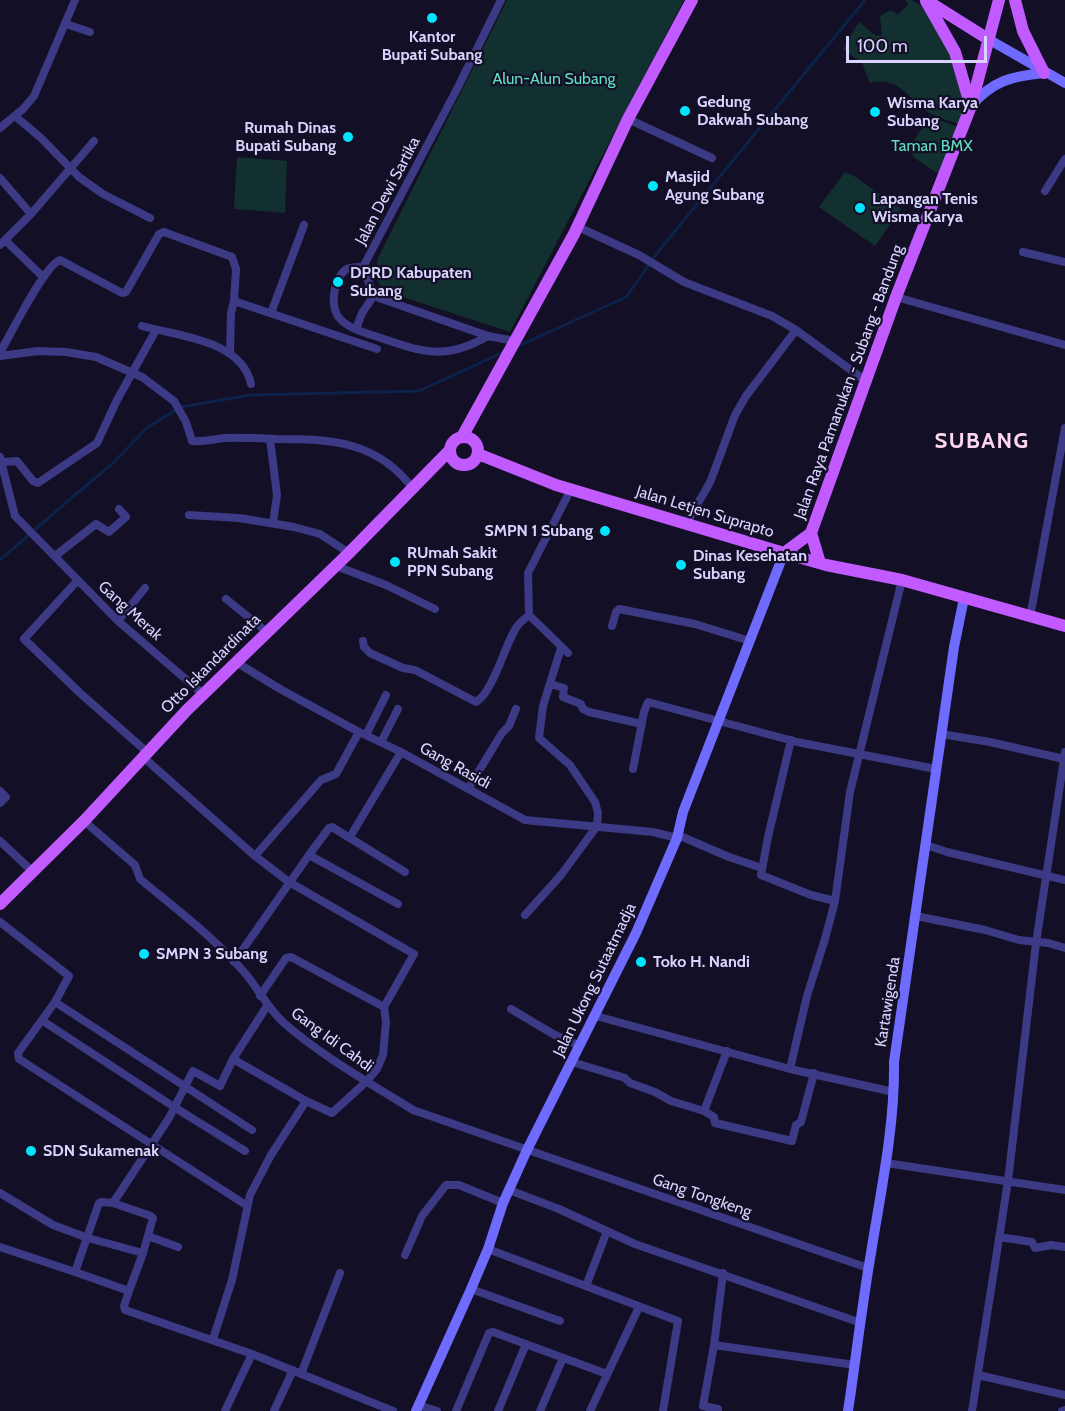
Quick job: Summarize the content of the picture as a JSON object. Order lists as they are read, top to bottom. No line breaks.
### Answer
{"streets":{"main road":["Jalan Raya Pamanukan - Subang - Bandung","Jalan Letjen Suprapto","Otto Iskandardinata","Jalan Ukong Sutaatmadja","Kartawigenda"],"street":["Jalan Dewi Sartika","Gang Merak","Gang Rasidi","Gang Idi Cahdi","Gang Tongkeng"]},"crossings":[["Jalan Letjen Suprapto","Otto Iskandardinata"],["Jalan Letjen Suprapto","Jalan Ukong Sutaatmadja"],["Jalan Letjen Suprapto","Kartawigenda"],["Gang Merak","Otto Iskandardinata"],["Otto Iskandardinata","Gang Rasidi"],["Otto Iskandardinata","Gang Idi Cahdi"],["Gang Rasidi","Jalan Ukong Sutaatmadja"],["Jalan Ukong Sutaatmadja","Gang Idi Cahdi"],["Jalan Ukong Sutaatmadja","Gang Tongkeng"],["Kartawigenda","Gang Tongkeng"],["Gang Idi Cahdi","Gang Tongkeng"]],"districts":["SUBANG"],"parks":["Alun-Alun Subang","Taman BMX"],"places":["Kantor Bupati Subang","Gedung Dakwah Subang","Wisma Karya Subang","Rumah Dinas Bupati Subang","Masjid Agung Subang","Lapangan Tenis Wisma Karya","DPRD Kabupaten Subang","SMPN 1 Subang","RUmah Sakit PPN Subang","Dinas Kesehatan Subang","SMPN 3 Subang","Toko H. Nandi","SDN Sukamenak"],"scale_bar":"100 m"}
